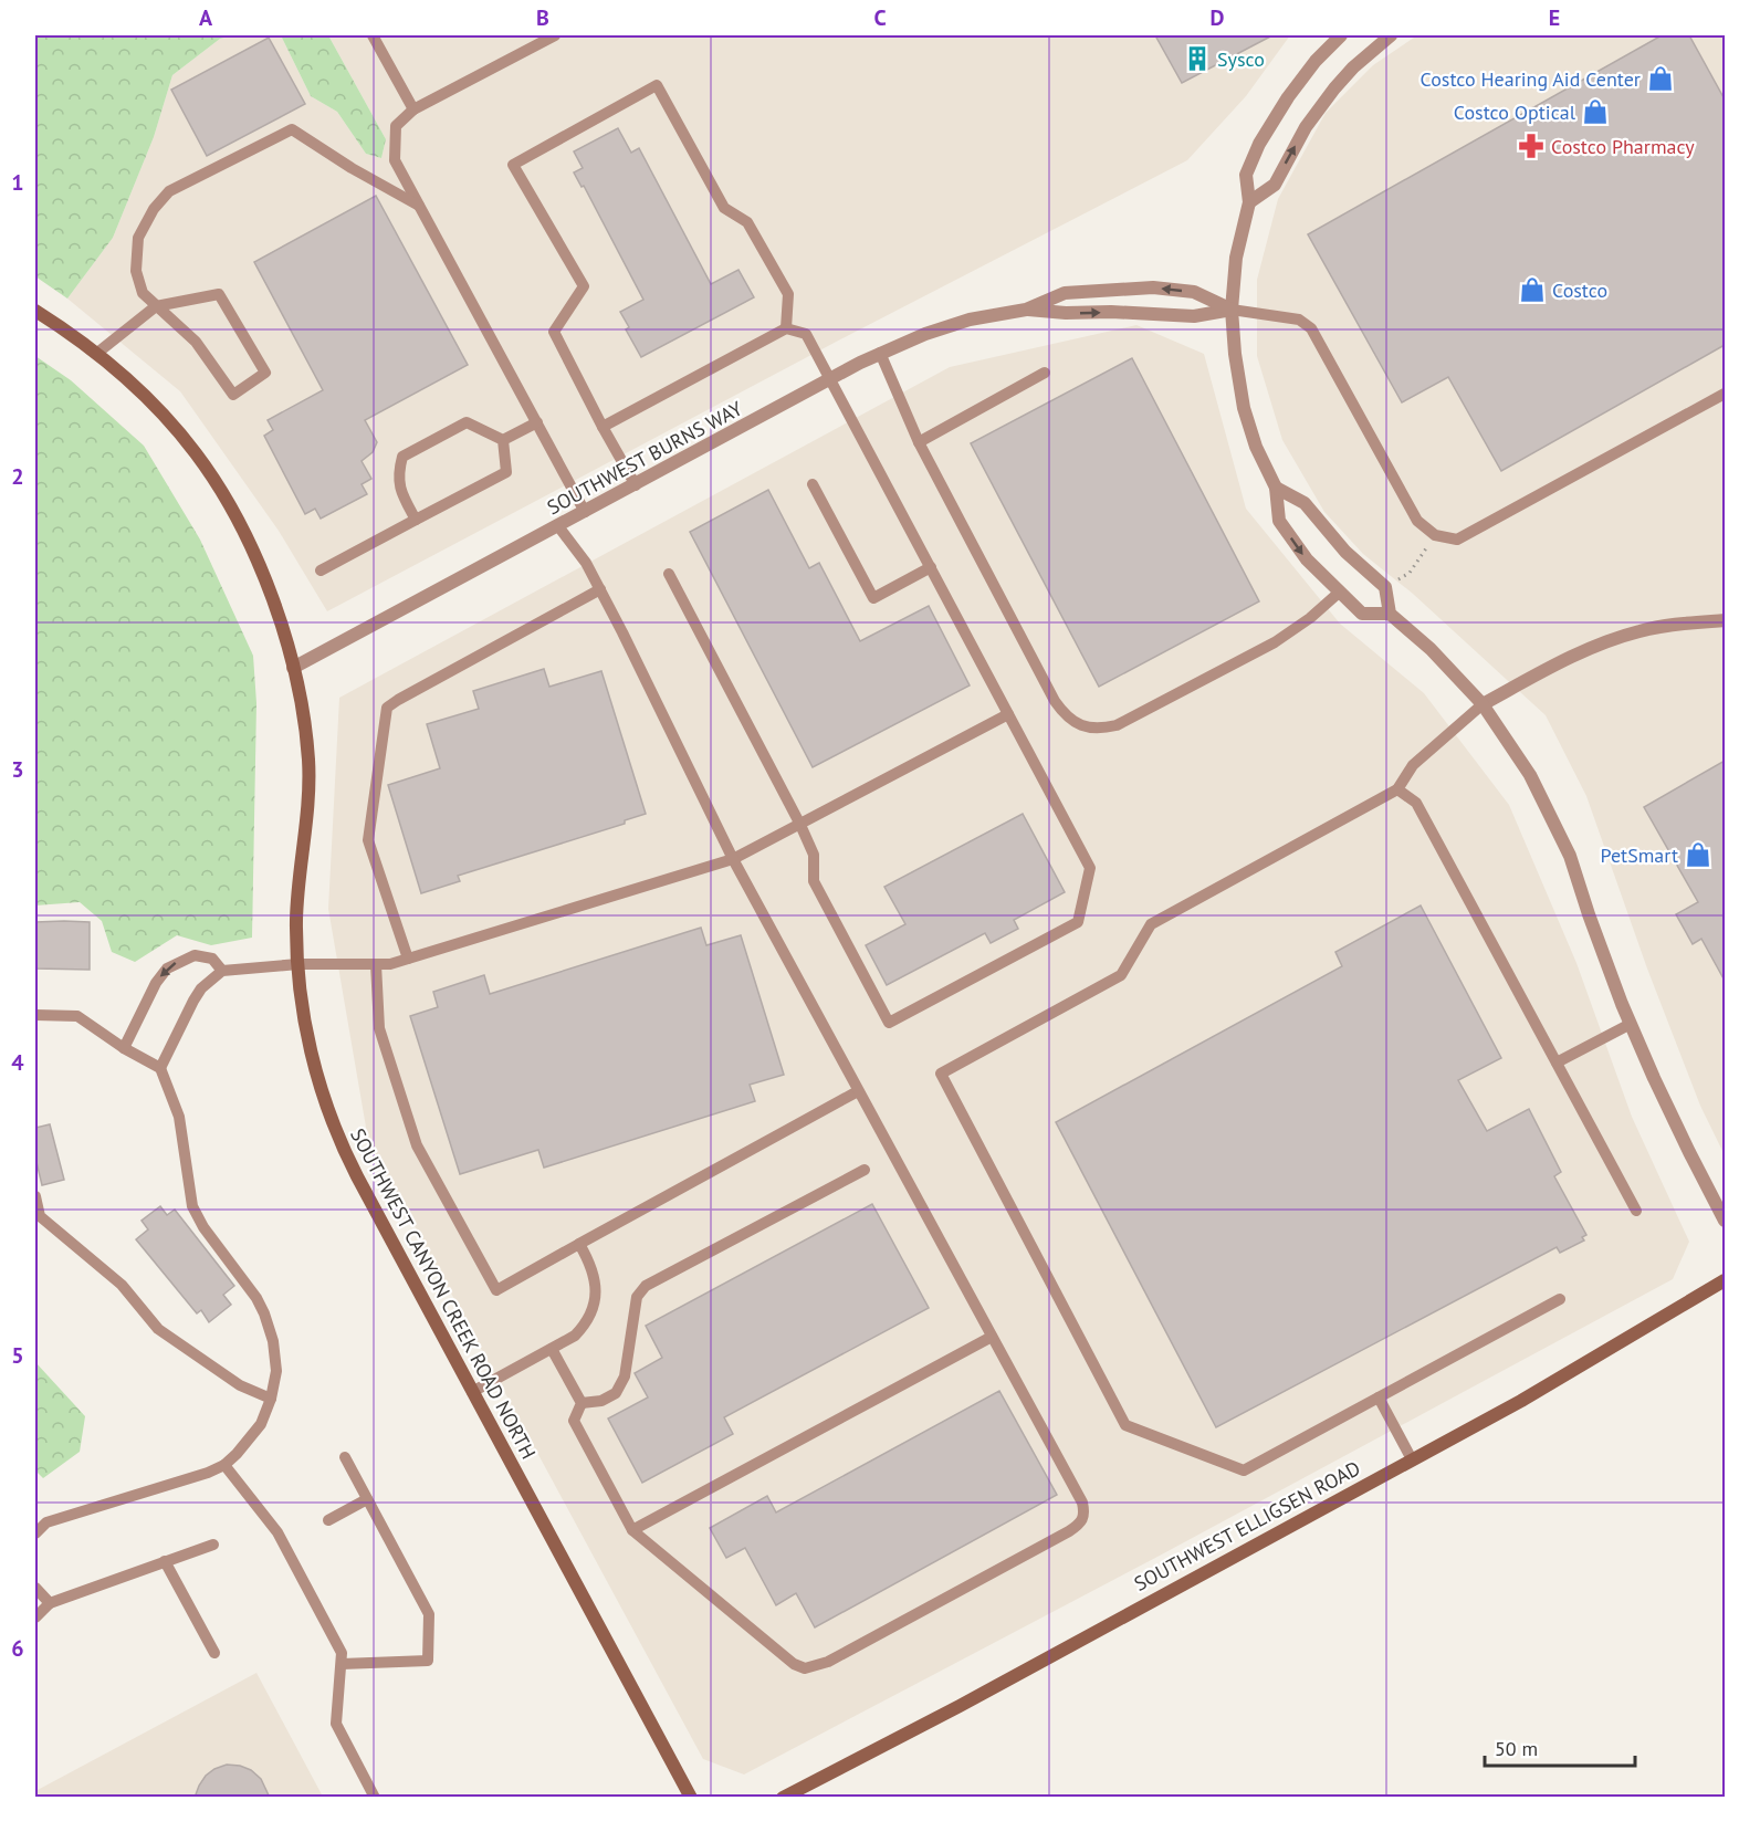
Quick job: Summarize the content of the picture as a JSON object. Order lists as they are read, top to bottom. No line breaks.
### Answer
{"streets":{"main road":["SOUTHWEST CANYON CREEK ROAD NORTH","SOUTHWEST ELLIGSEN ROAD"],"street":["SOUTHWEST BURNS WAY"]},"crossings":[["SOUTHWEST BURNS WAY","SOUTHWEST CANYON CREEK ROAD NORTH"]],"places":{"building":["Sysco"],"shop":["Costco Hearing Aid Center","Costco Optical","Costco","PetSmart"],"pharmacy":["Costco Pharmacy"]},"scale_bar":"50 m","grid":{"columns":["A","B","C","D","E"],"rows":["1","2","3","4","5","6"]}}
